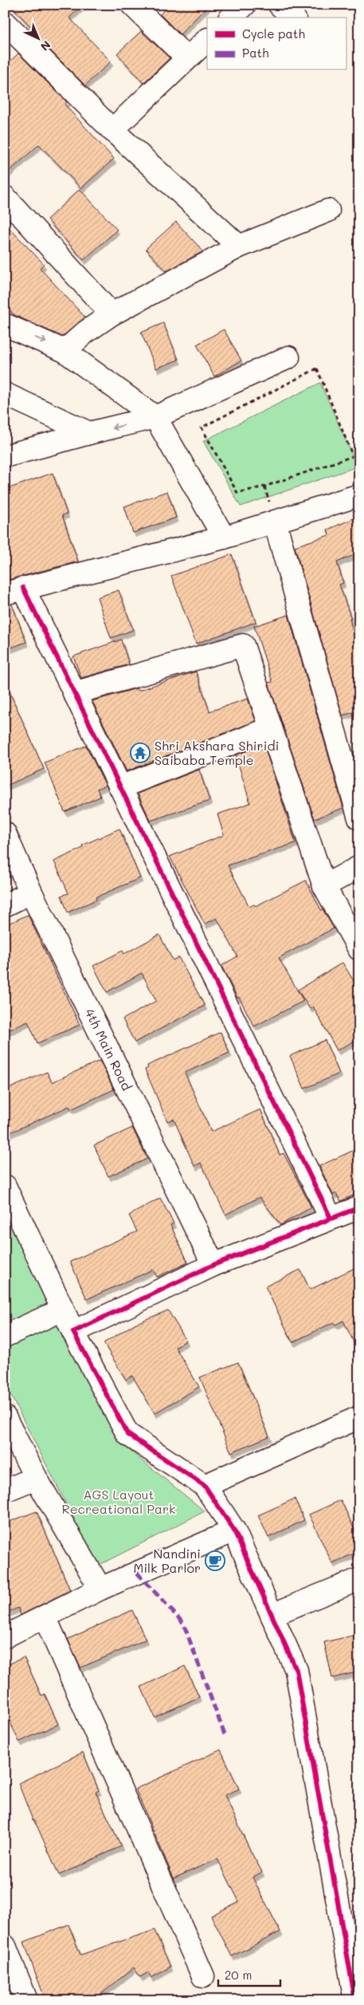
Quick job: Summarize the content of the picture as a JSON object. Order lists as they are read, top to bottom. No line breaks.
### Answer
{"streets":{"street":["4th Main Road"]},"parks":["AGS Layout Recreational Park"],"places":{"temple":["Shri Akshara Shiridi Saibaba Temple"],"cafe":["Nandini Milk Parlor"]},"legend":["Cycle path","Path"],"scale_bar":"20 m","north":"bottom right"}
